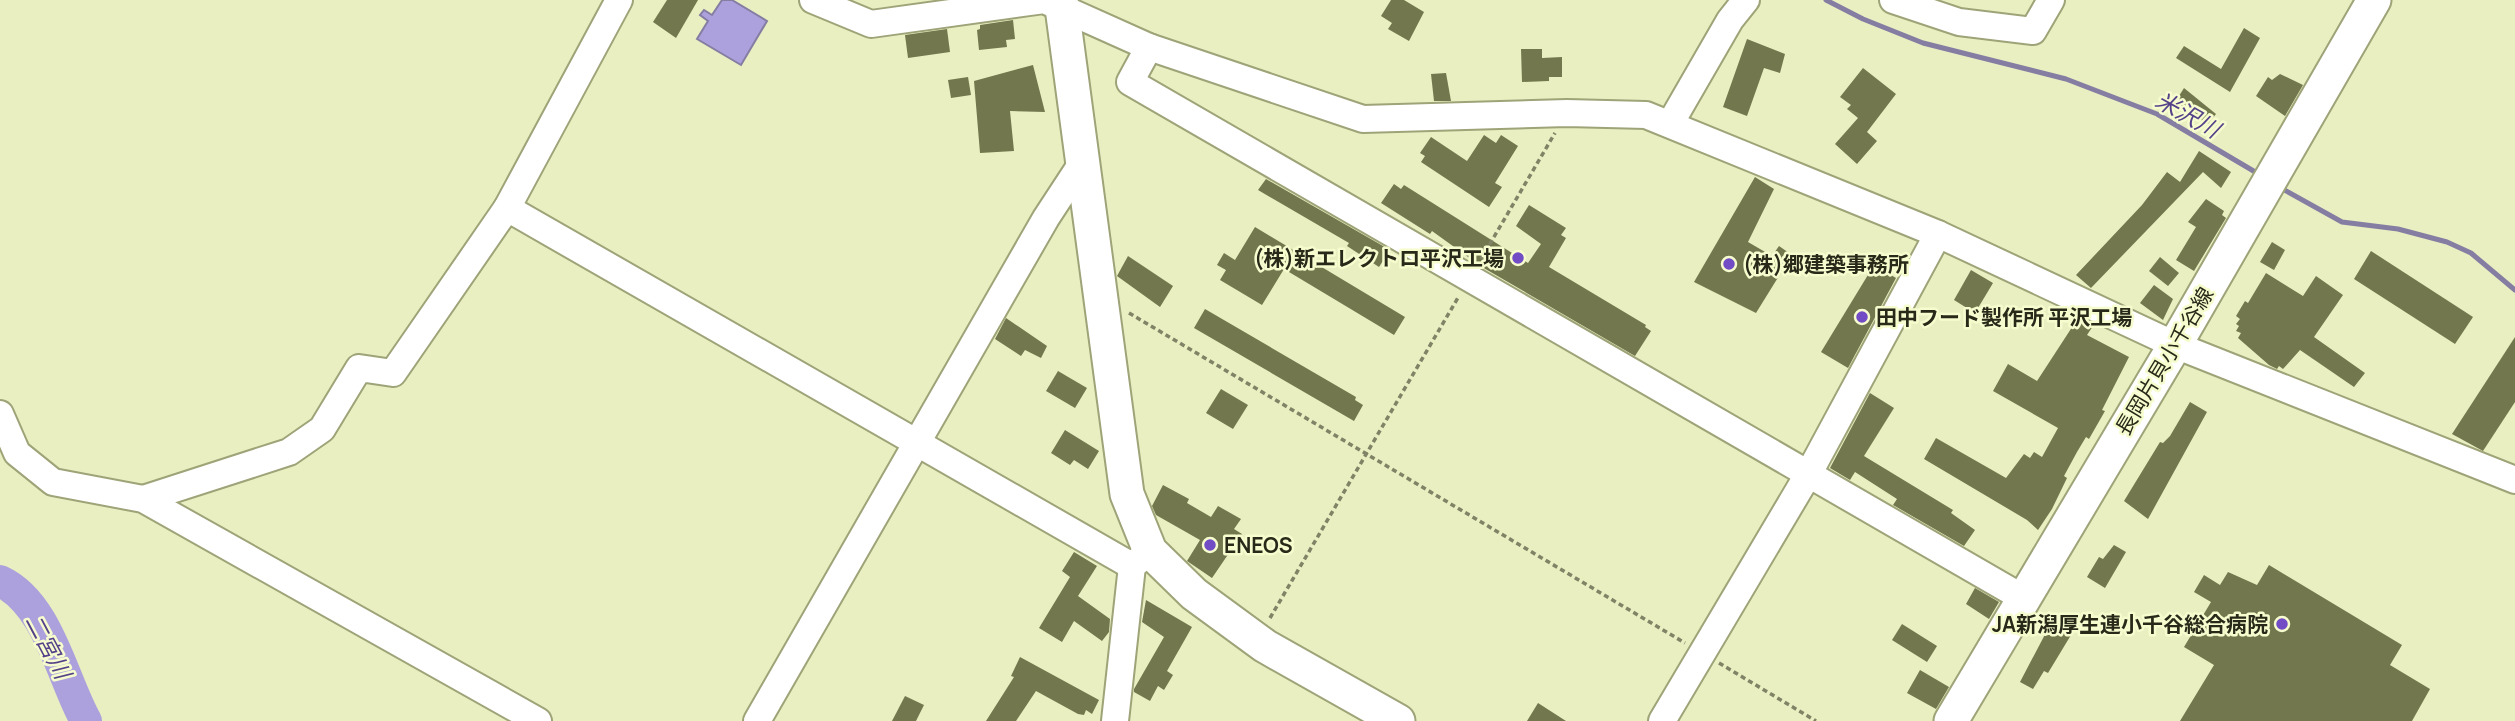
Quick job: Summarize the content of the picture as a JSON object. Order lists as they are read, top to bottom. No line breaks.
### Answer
{"streets":{"main road":["長岡片貝小千谷線"]},"water":["米沢川","二宮川"],"places":["(株)新エレクトロ平沢工場","(株)郷建築事務所","田中フード製作所 平沢工場","ENEOS","JA新潟厚生連小千谷総合病院"]}
